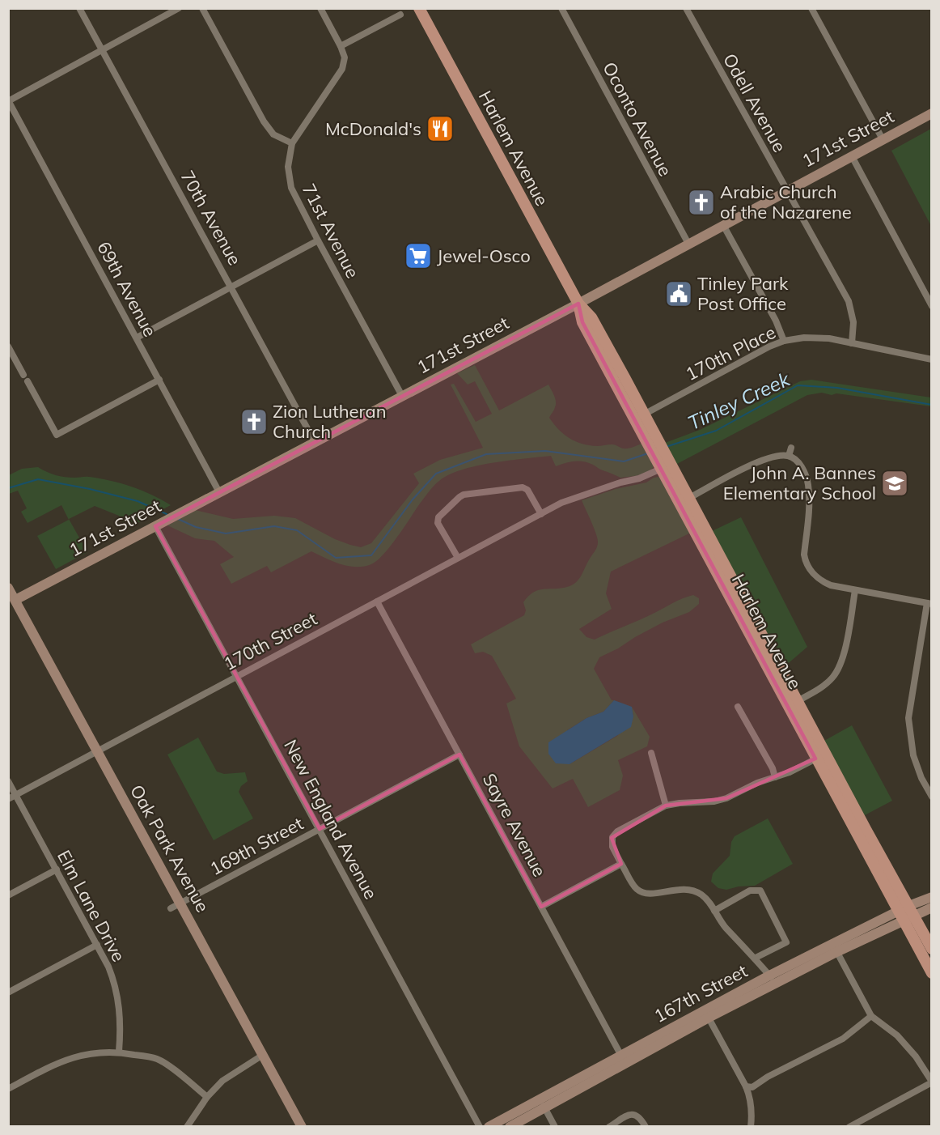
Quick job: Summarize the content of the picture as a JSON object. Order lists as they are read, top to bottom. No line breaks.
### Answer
{"streets":{"main road":["Harlem Avenue"],"street":["Odell Avenue","Oconto Avenue","171st Street","70th Avenue","71st Avenue","69th Avenue","170th Place","170th Street","New England Avenue","Sayre Avenue","169th Street","Oak Park Avenue","Elm Lane Drive","167th Street"]},"crossings":[["Odell Avenue","171st Street"],["Odell Avenue","170th Place"],["Oconto Avenue","171st Street"],["171st Street","Harlem Avenue"],["171st Street","70th Avenue"],["171st Street","71st Avenue"],["171st Street","69th Avenue"],["171st Street","New England Avenue"],["171st Street","Oak Park Avenue"],["Harlem Avenue","170th Place"],["Harlem Avenue","170th Street"],["Harlem Avenue","167th Street"],["170th Street","New England Avenue"],["170th Street","Sayre Avenue"],["170th Street","Oak Park Avenue"],["170th Street","Elm Lane Drive"],["New England Avenue","169th Street"],["Sayre Avenue","169th Street"],["Sayre Avenue","167th Street"],["169th Street","Oak Park Avenue"]],"water":["Tinley Creek"],"places":{"restaurant":["McDonald's"],"church":["Arabic Church of the Nazarene","Zion Lutheran Church"],"supermarket":["Jewel-Osco"],"public building":["Tinley Park Post Office"],"school or university":["John A. Bannes Elementary School"]}}
